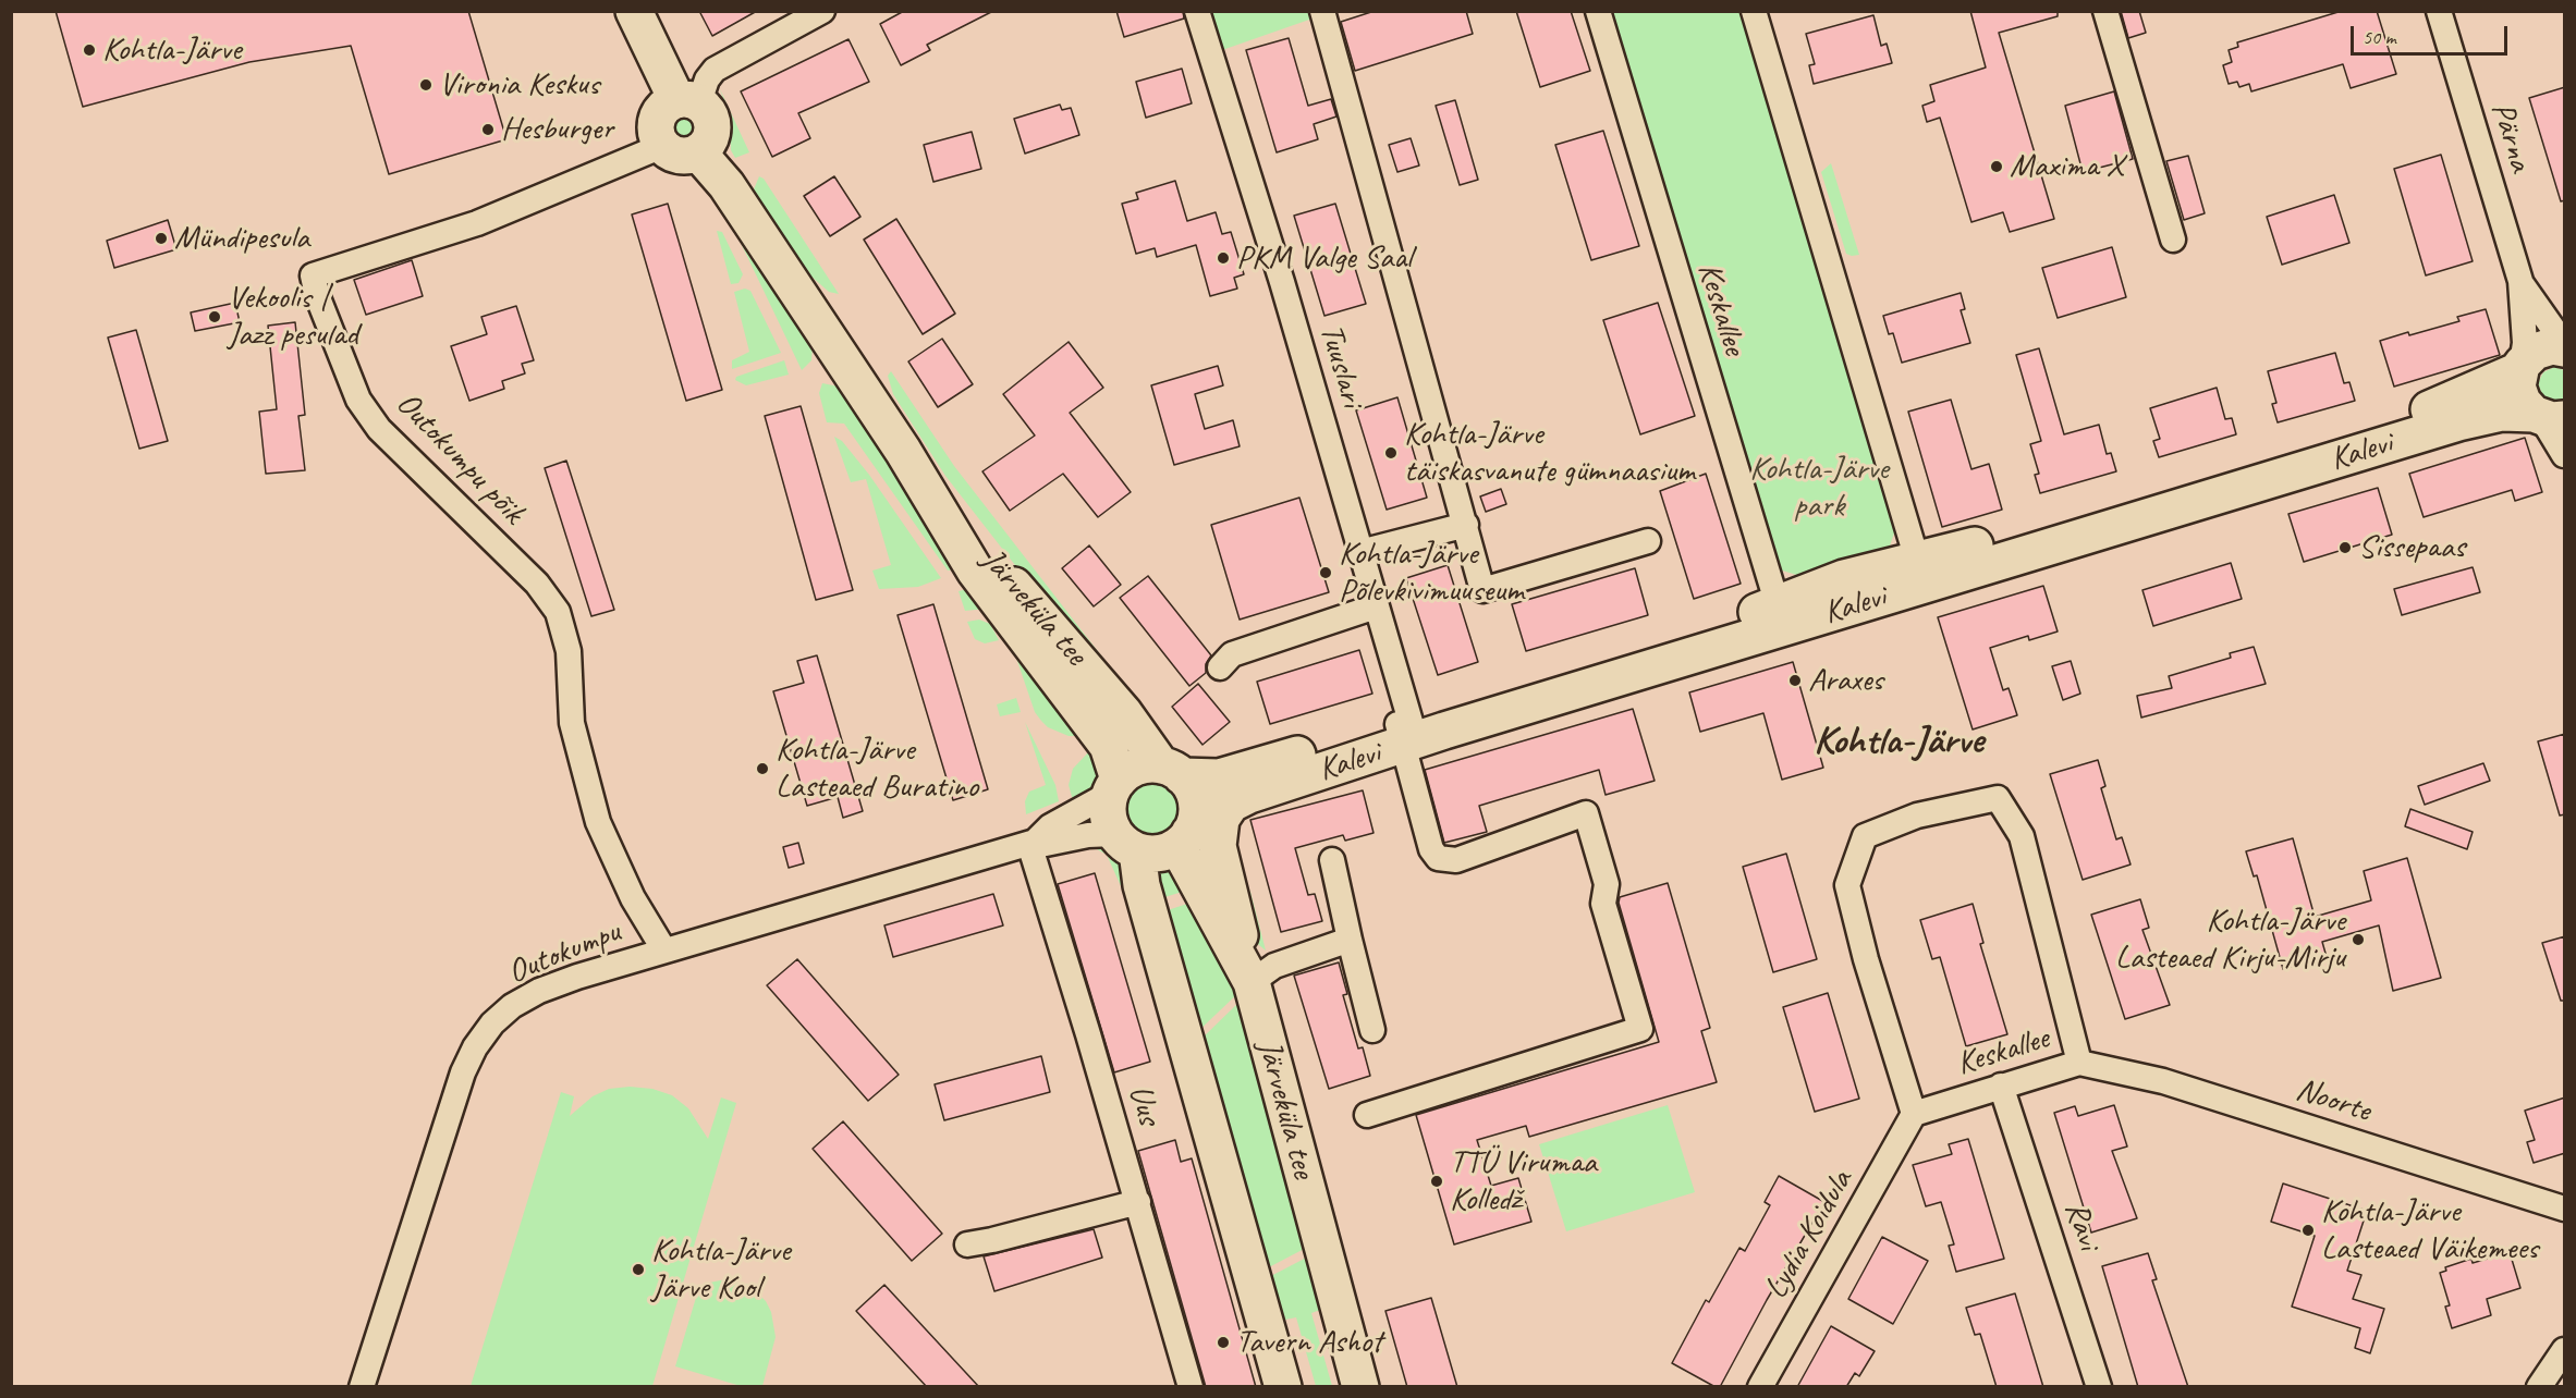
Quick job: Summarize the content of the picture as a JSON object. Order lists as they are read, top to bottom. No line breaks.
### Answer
{"streets":{"main road":["Kalevi","Järveküla tee"],"street":["Pärna","Keskallee","Tuuslari","Outokumpu põik","Outokumpu","Noorte","Uus","Ravi","Lydia Koidula"]},"crossings":[["Pärna","Kalevi"],["Keskallee","Kalevi"],["Keskallee","Noorte"],["Keskallee","Ravi"],["Keskallee","Lydia Koidula"],["Tuuslari","Kalevi"],["Kalevi","Järveküla tee"],["Kalevi","Outokumpu"],["Outokumpu põik","Järveküla tee"],["Outokumpu põik","Outokumpu"],["Järveküla tee","Outokumpu"],["Outokumpu","Uus"]],"districts":["Kohtla-Järve"],"parks":["Kohtla-Järve park"],"places":["Kohtla-Järve","Vironia Keskus","Hesburger","Maxima X","Mündipesula","PKM Valge Saal","Vekoolis | Jazz pesulad","Kohtla-Järve täiskasvanute gümnaasium","Sissepaas","Kohtla-Järve Põlevkivimuuseum","Araxes","Kohtla-Järve Lasteaed Buratino","Kohtla-Järve Lasteaed Kirju-Mirju","TTÜ Virumaa Kolledž","Kohtla-Järve Lasteaed Väikemees","Kohtla-Järve Järve Kool","Tavern Ashot"],"scale_bar":"50 m"}
